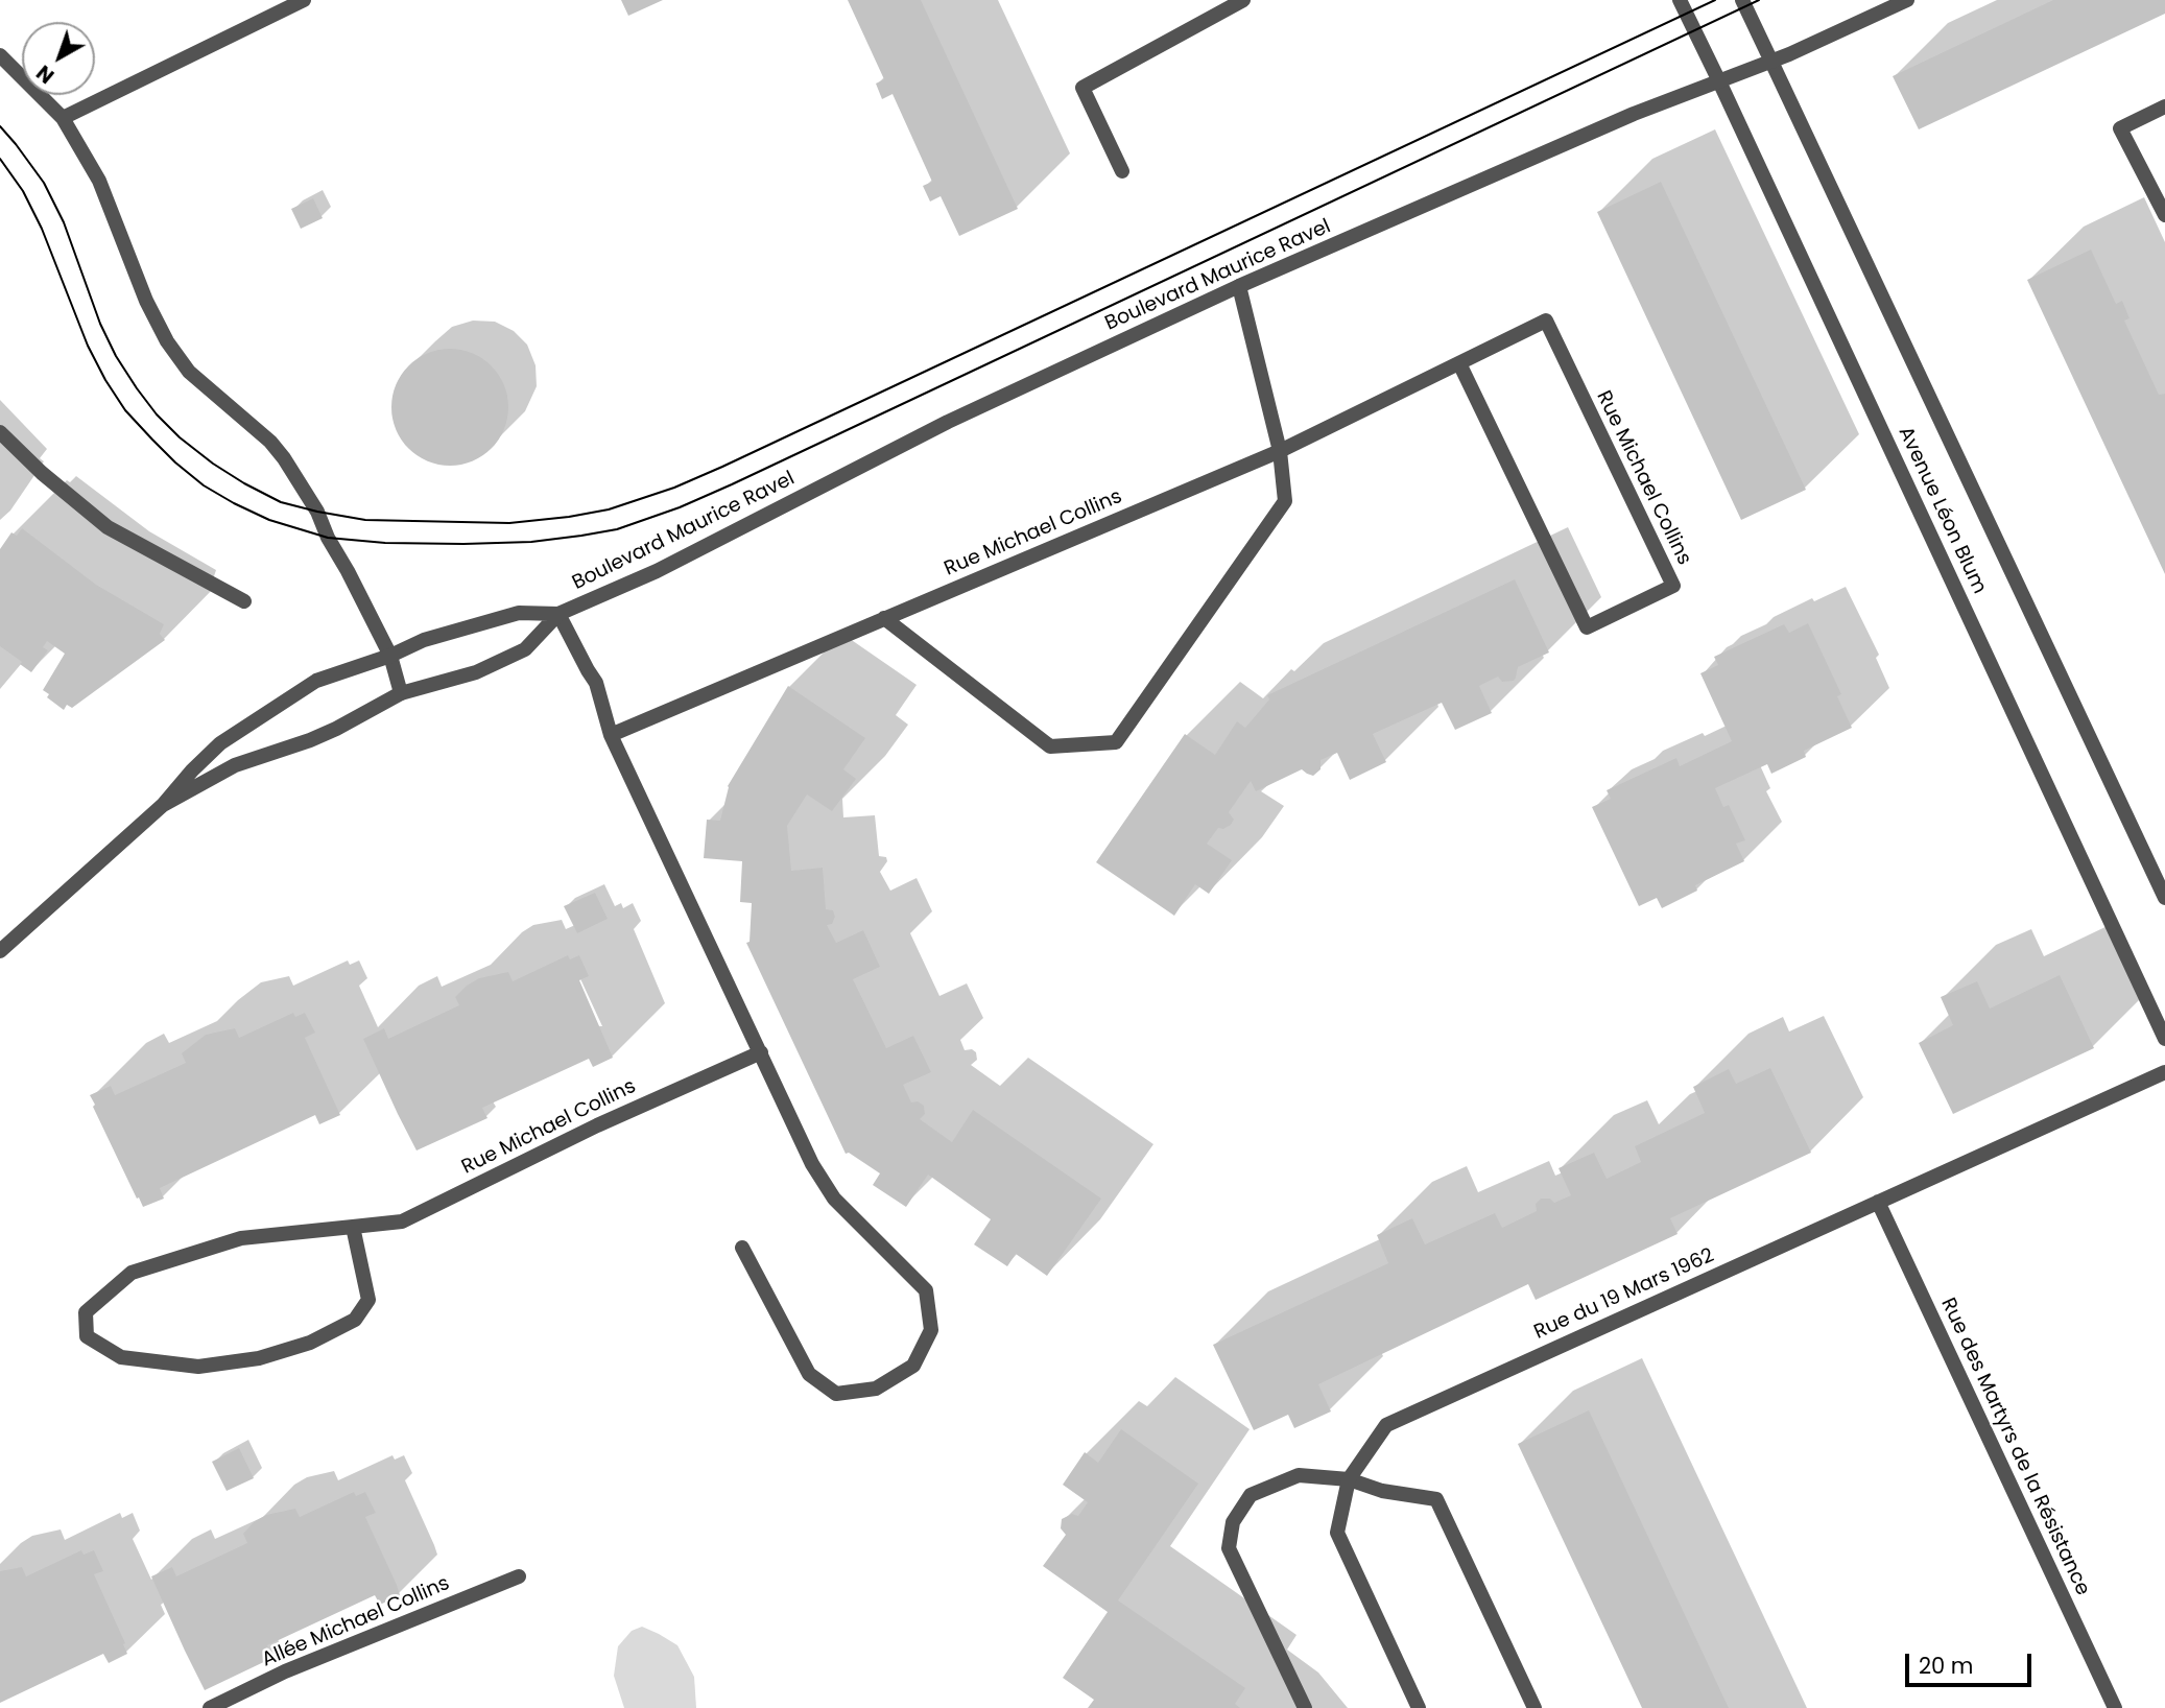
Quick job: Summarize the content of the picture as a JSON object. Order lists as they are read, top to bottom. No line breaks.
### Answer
{"streets":{"street":["Boulevard Maurice Ravel","Rue Michael Collins","Avenue Léon Blum","Rue du 19 Mars 1962","Rue des Martyrs de la Résistance","Allée Michael Collins"]},"crossings":[["Boulevard Maurice Ravel","Avenue Léon Blum"],["Rue du 19 Mars 1962","Rue des Martyrs de la Résistance"]],"scale_bar":"20 m","north":"bottom left"}
